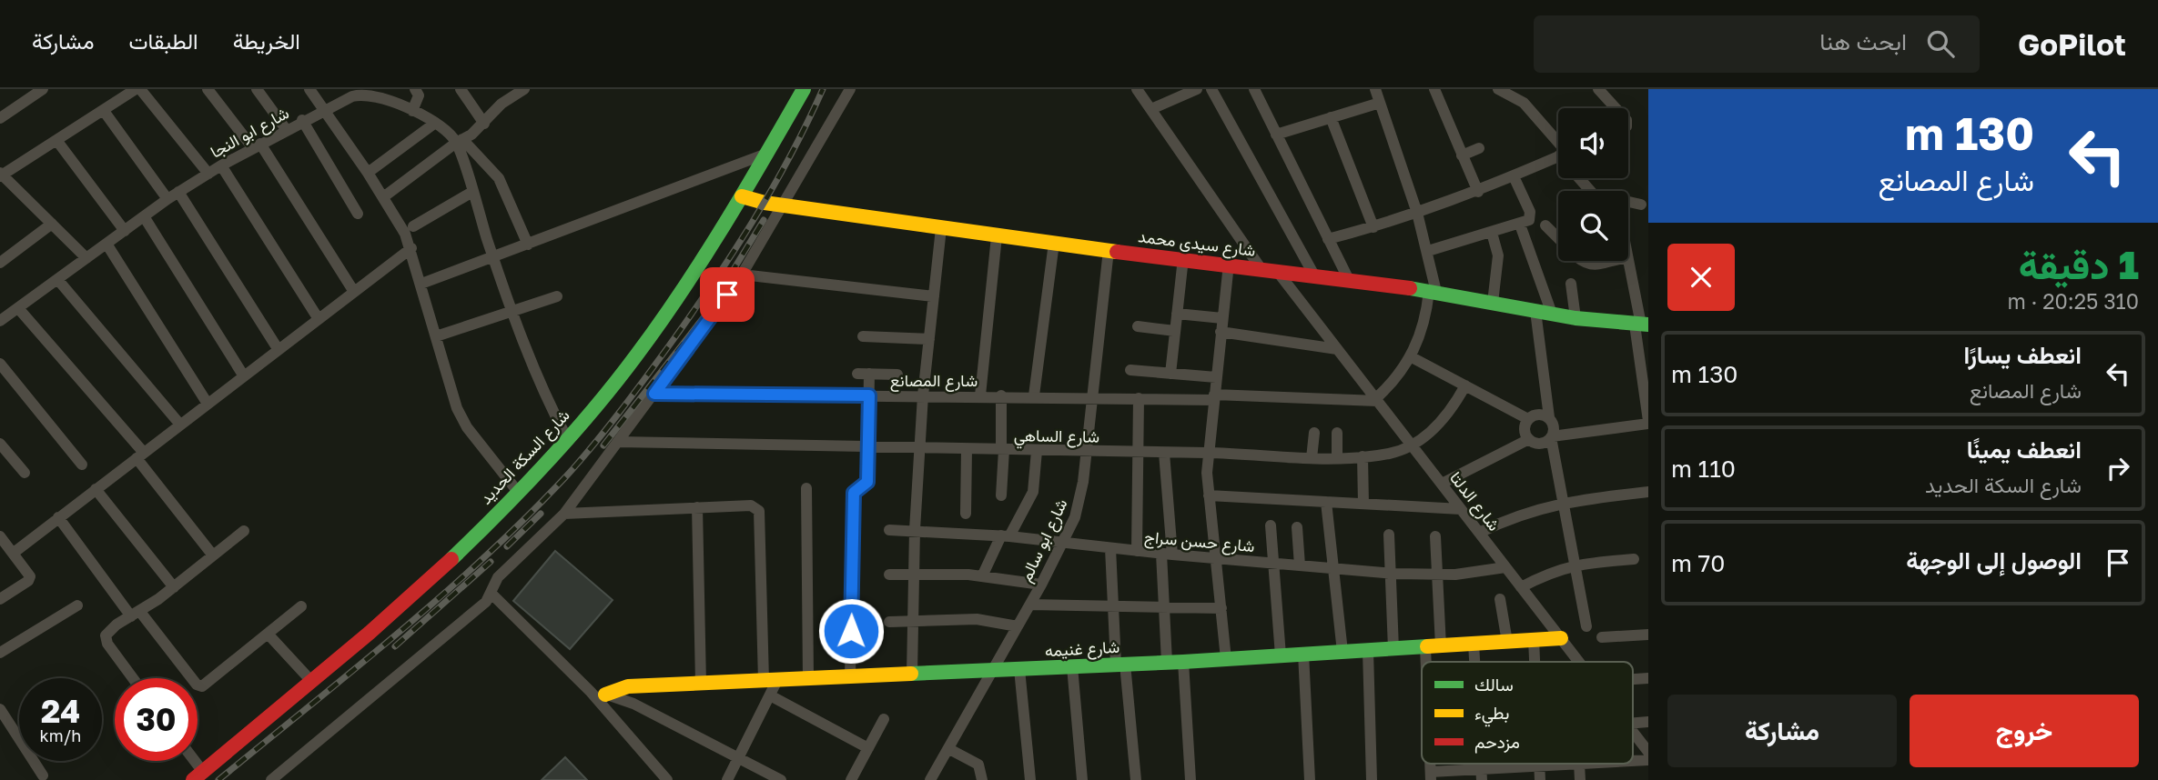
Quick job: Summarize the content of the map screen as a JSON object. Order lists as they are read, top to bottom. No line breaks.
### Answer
{"streets":{"street":["شارع ابو النجا","شارع سيدى محمد","شارع المصانع","شارع الساهي","شارع السكة الحديد","شارع الدلتا","شارع ابو سالم","شارع حسن سراج","شارع غنيمه"]},"crossings":[["شارع سيدى محمد","شارع السكة الحديد"],["شارع سيدى محمد","شارع الدلتا"],["شارع سيدى محمد","شارع ابو سالم"],["شارع المصانع","شارع الدلتا"],["شارع المصانع","شارع ابو سالم"],["شارع الساهي","شارع الدلتا"],["شارع الساهي","شارع ابو سالم"],["شارع الدلتا","شارع حسن سراج"],["شارع الدلتا","شارع غنيمه"],["شارع ابو سالم","شارع حسن سراج"],["شارع ابو سالم","شارع غنيمه"]],"legend":["سالك","بطيء","مزدحم"],"page":{"header":"GoPilot","search":"ابحث هنا","nav":["الخريطة","الطبقات","مشاركة"],"turn":["130 m","شارع المصانع"],"heading":["1 دقيقة","310 m · 20:25"],"list":[{"name":"انعطف يسارًا","note":"شارع المصانع","value":"130 m"},{"name":"انعطف يمينًا","note":"شارع السكة الحديد","value":"110 m"},{"name":"الوصول إلى الوجهة","value":"70 m"}],"speed":"24 km/h","limit":"30","buttons":["خروج","مشاركة"]}}
